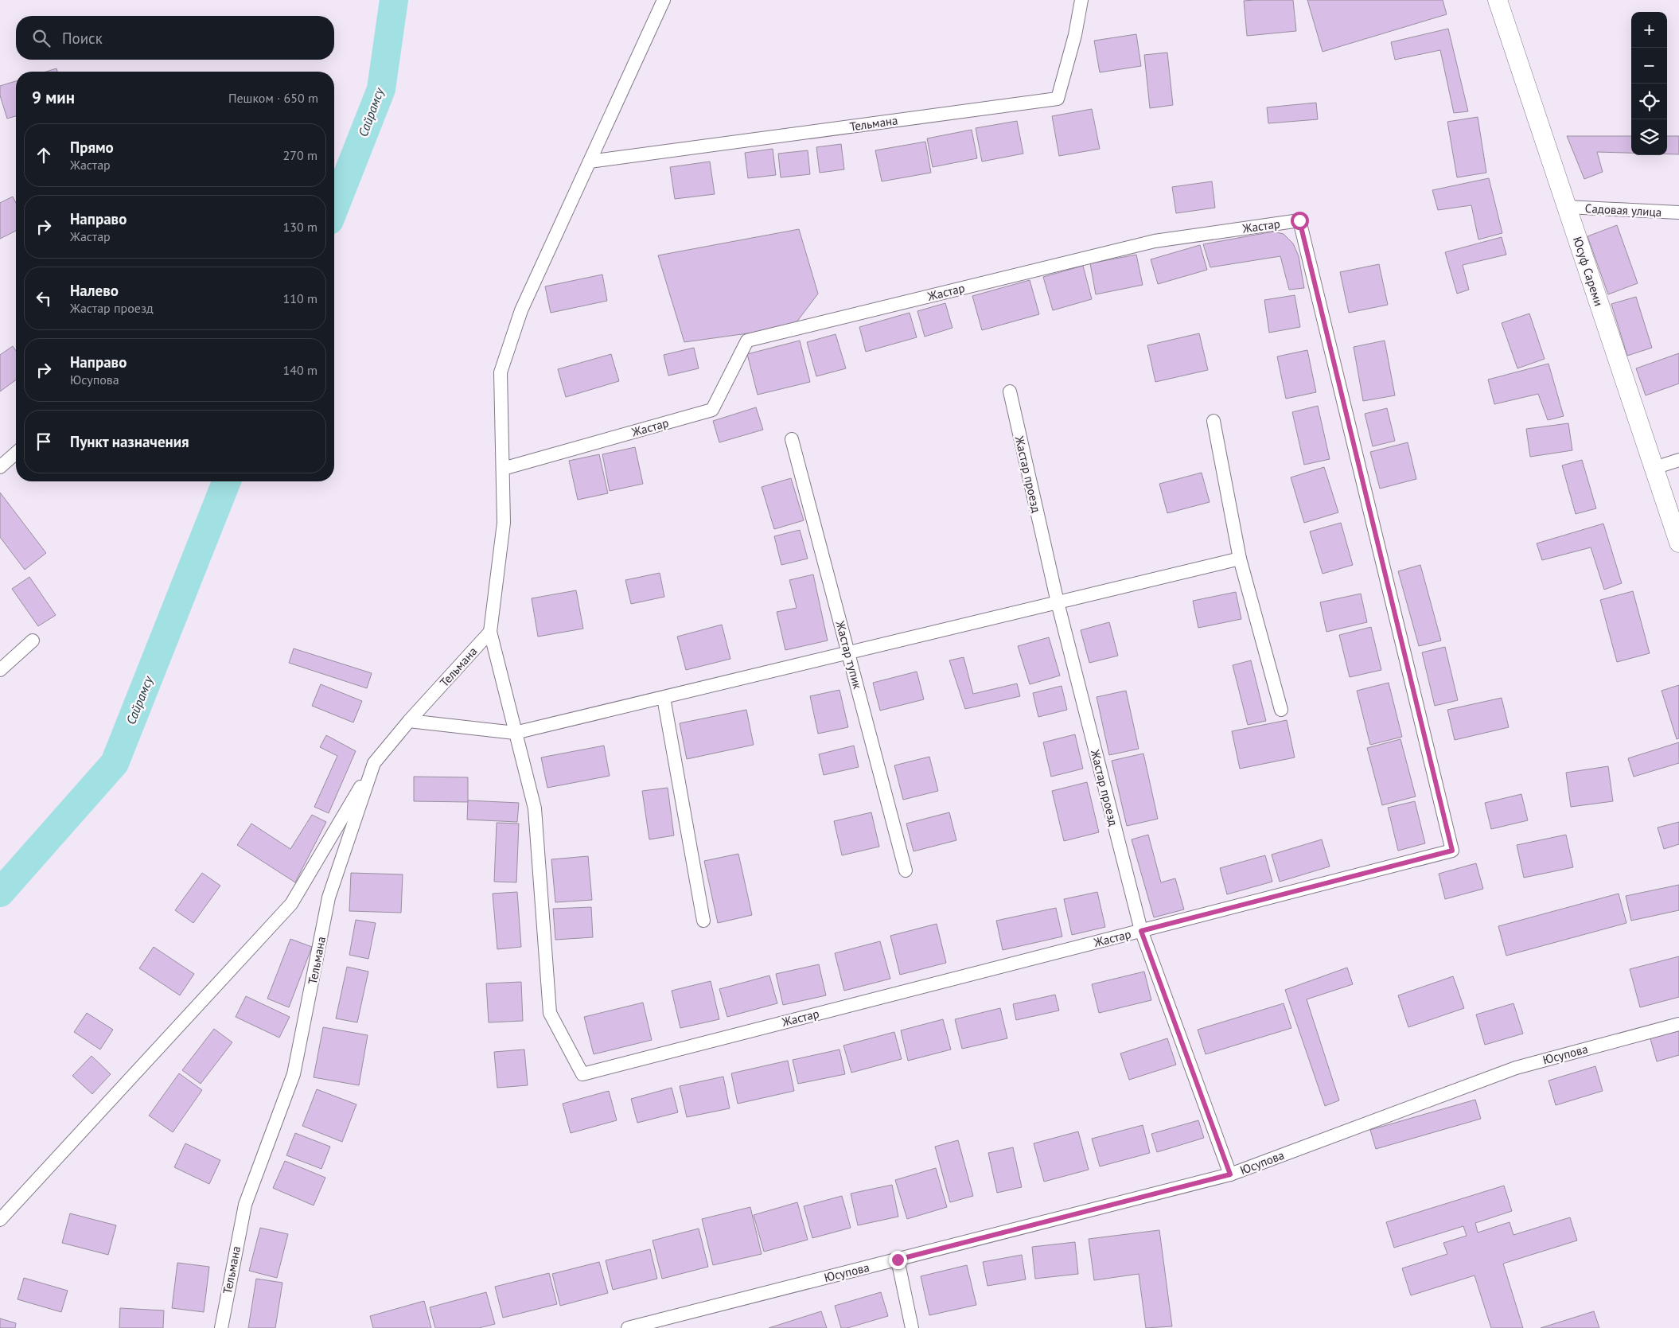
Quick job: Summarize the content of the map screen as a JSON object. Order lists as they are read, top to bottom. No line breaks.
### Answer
{"streets":{"main road":["Юсуф Сареми"],"street":["Тельмана","Садовая улица","Жастар","Жастар проезд","Жастар тупик","Юсупова"]},"crossings":[["Садовая улица","Юсуф Сареми"],["Жастар","Жастар проезд"],["Жастар проезд","Юсупова"]],"water":["Сайрамсу"],"page":{"map_buttons":["+","−"],"search":"Поиск","heading":["9 мин","Пешком · 650 m"],"list":[["Прямо","Жастар","270 m"],["Направо","Жастар","130 m"],["Налево","Жастар проезд","110 m"],["Направо","Юсупова","140 m"],"Пункт назначения"]}}
